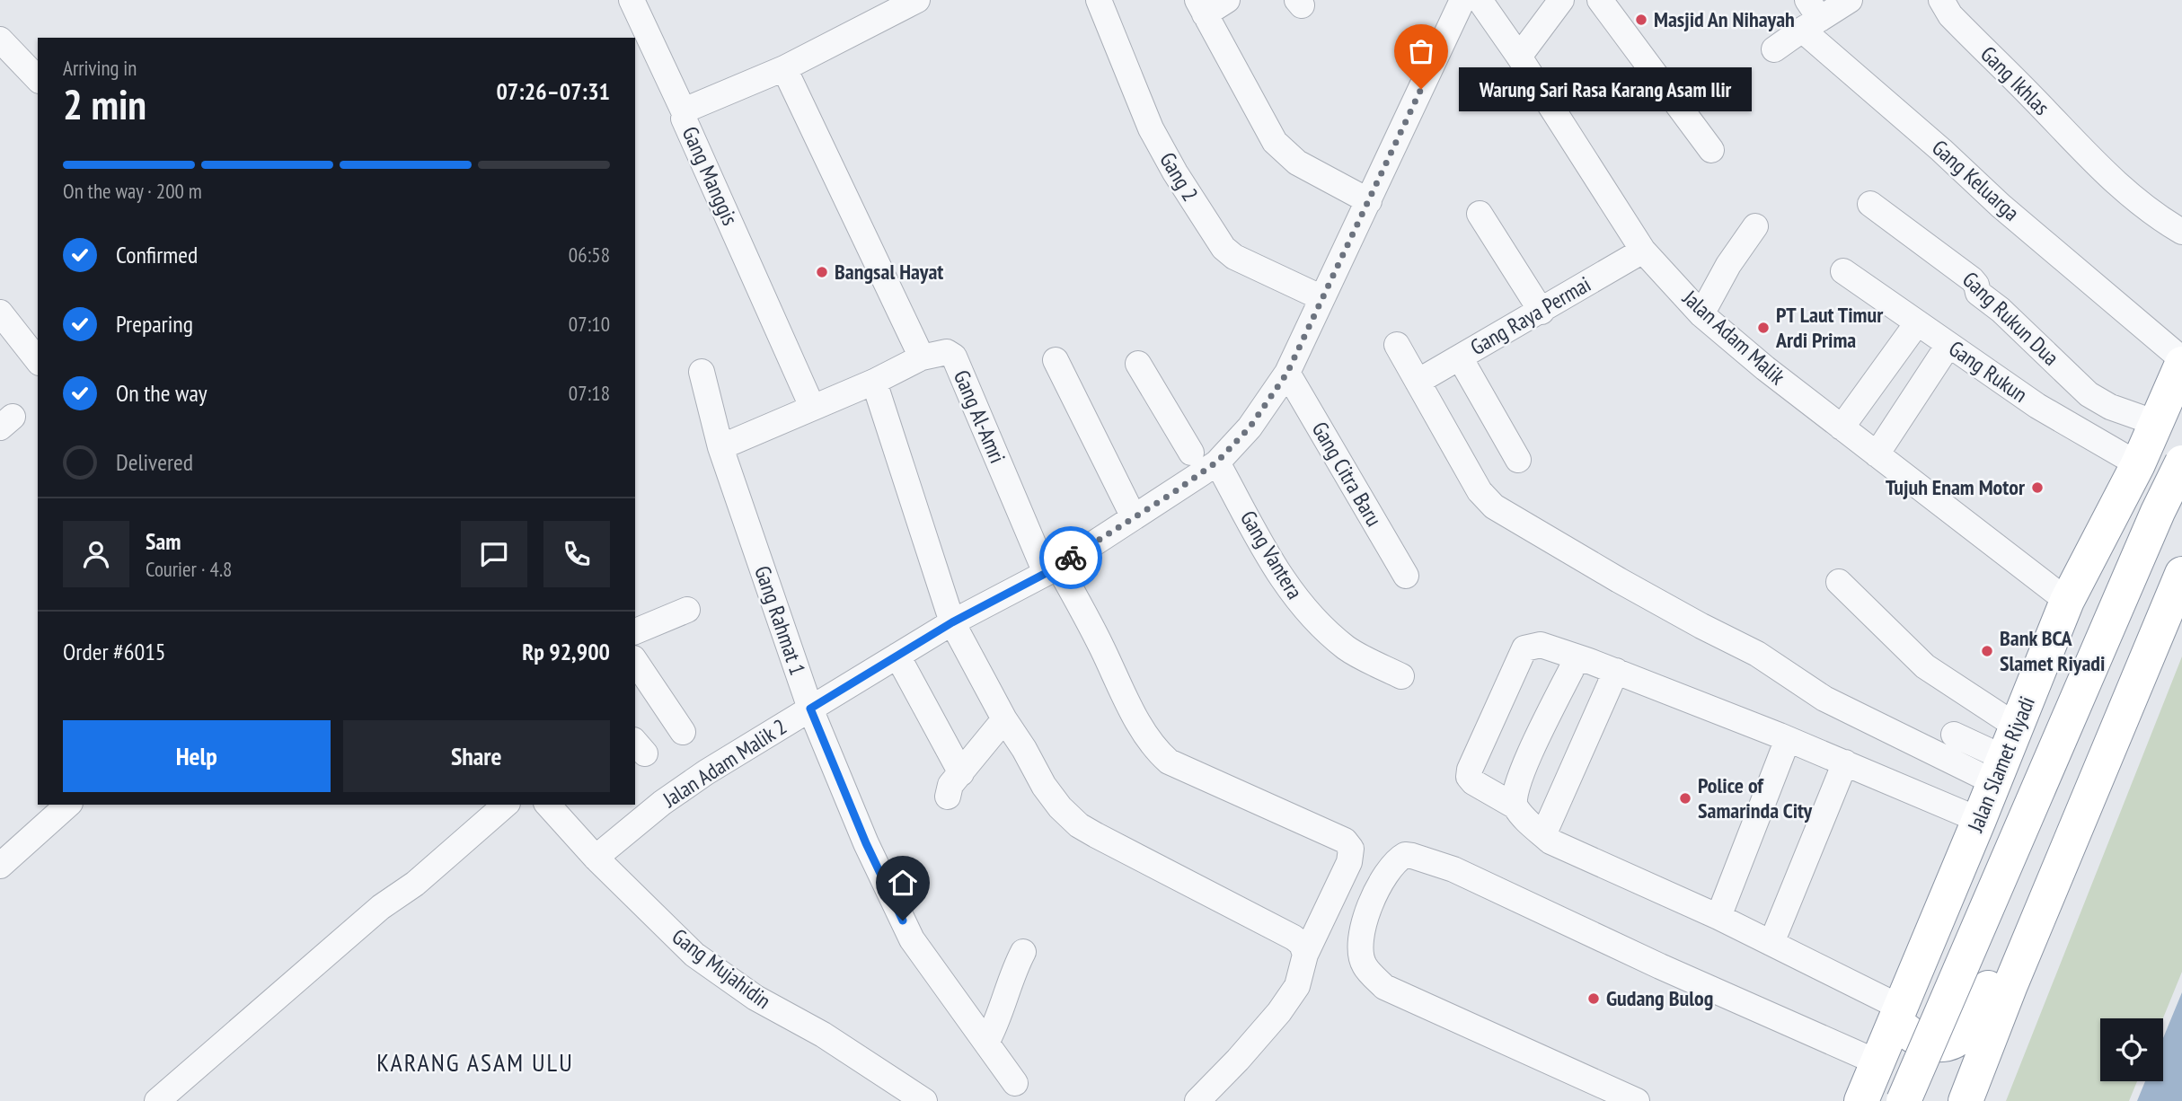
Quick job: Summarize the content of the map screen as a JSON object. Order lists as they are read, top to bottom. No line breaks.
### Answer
{"streets":{"highway":["Jalan Slamet Riyadi"],"street":["Gang Ikhlas","Gang Manggis","Gang 2","Gang Keluarga","Gang Raya Permai","Gang Rukun Dua","Jalan Adam Malik","Gang Rukun","Gang Al-Amri","Gang Citra Baru","Gang Vantera","Gang Rahmat 1","Jalan Adam Malik 2","Gang Mujahidin"]},"crossings":[["Gang Manggis","Gang Al-Amri"],["Gang 2","Jalan Adam Malik 2"],["Gang Keluarga","Jalan Slamet Riyadi"],["Gang Raya Permai","Jalan Adam Malik"],["Gang Rukun Dua","Jalan Slamet Riyadi"],["Jalan Adam Malik","Jalan Slamet Riyadi"],["Gang Rukun","Jalan Slamet Riyadi"],["Gang Al-Amri","Gang Rahmat 1"],["Gang Al-Amri","Jalan Adam Malik 2"],["Gang Citra Baru","Jalan Adam Malik 2"],["Gang Vantera","Jalan Adam Malik 2"],["Gang Rahmat 1","Jalan Adam Malik 2"],["Jalan Adam Malik 2","Gang Mujahidin"]],"districts":["KARANG ASAM ULU"],"places":["Masjid An Nihayah","Warung Sari Rasa Karang Asam Ilir","Bangsal Hayat","PT Laut Timur Ardi Prima","Tujuh Enam Motor","Bank BCA Slamet Riyadi","Police of Samarinda City","Gudang Bulog"],"page":{"heading":["2 min","Arriving in","07:26–07:31"],"panel":["Sam","Courier · 4.8","Order #6015","Rp 92,900"],"bubble":"Warung Sari Rasa Karang Asam Ilir","bar":"On the way · 200 m","list":[["Confirmed","06:58"],["Preparing","07:10"],["On the way","07:18"],"Delivered"],"buttons":["Help","Share"]}}
